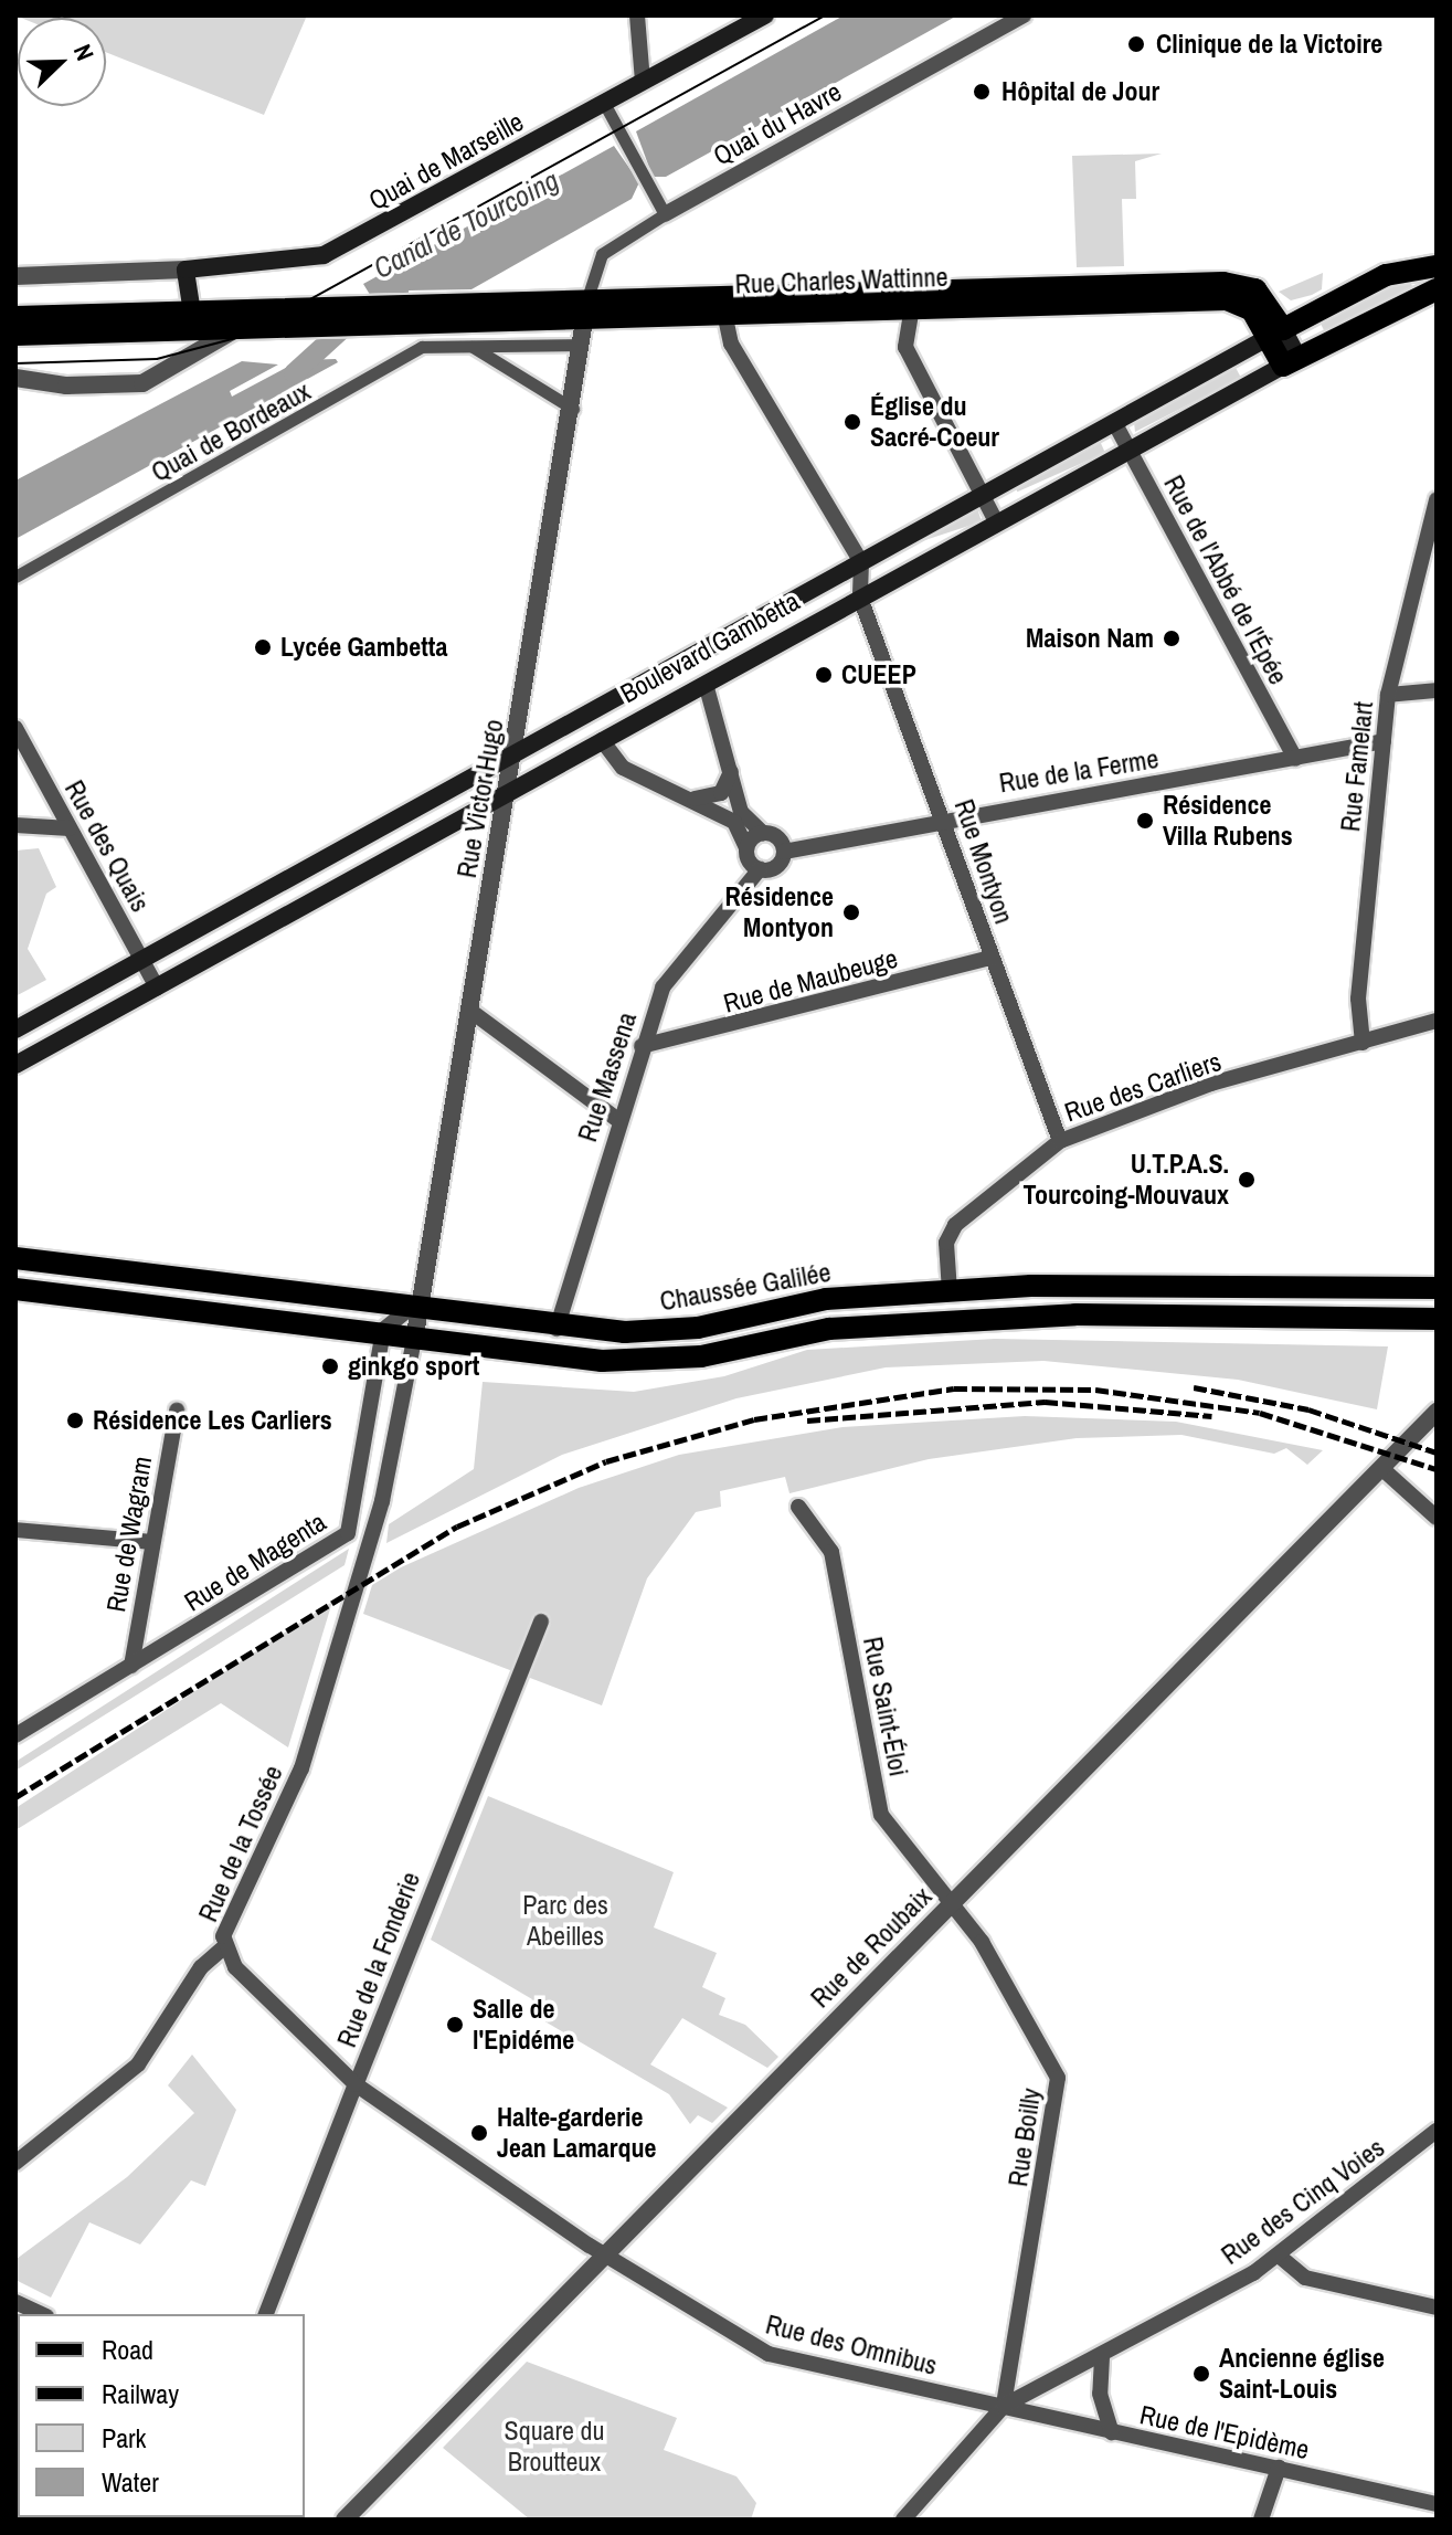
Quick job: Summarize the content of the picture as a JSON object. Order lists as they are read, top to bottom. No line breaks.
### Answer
{"streets":{"main road":["Quai de Marseille","Rue Charles Wattinne","Boulevard Gambetta","Chaussée Galilée"],"street":["Quai du Havre","Quai de Bordeaux","Rue de l'Abbé de l'Épée","Rue Famelart","Rue de la Ferme","Rue Victor Hugo","Rue des Quais","Rue Montyon","Rue de Maubeuge","Rue Massena","Rue des Carliers","Rue de Wagram","Rue de Magenta","Rue Saint-Éloi","Rue de la Tossée","Rue de Roubaix","Rue de la Fonderie","Rue Boilly","Rue des Cinq Voies","Rue des Omnibus","Rue de l'Epidème"]},"crossings":[["Quai du Havre","Rue Charles Wattinne"],["Quai du Havre","Rue Victor Hugo"],["Rue Charles Wattinne","Boulevard Gambetta"],["Rue Charles Wattinne","Rue Victor Hugo"],["Quai de Bordeaux","Rue Victor Hugo"],["Rue de l'Abbé de l'Épée","Boulevard Gambetta"],["Rue de l'Abbé de l'Épée","Rue de la Ferme"],["Boulevard Gambetta","Rue Victor Hugo"],["Boulevard Gambetta","Rue des Quais"],["Boulevard Gambetta","Rue Montyon"],["Rue Famelart","Rue de la Ferme"],["Rue Famelart","Rue des Carliers"],["Rue de la Ferme","Rue Montyon"],["Rue de la Ferme","Rue Massena"],["Rue Victor Hugo","Chaussée Galilée"],["Rue Victor Hugo","Rue de la Tossée"],["Rue Montyon","Rue de Maubeuge"],["Rue Montyon","Rue des Carliers"],["Rue de Maubeuge","Rue Massena"],["Rue Massena","Chaussée Galilée"],["Rue des Carliers","Chaussée Galilée"],["Chaussée Galilée","Rue de Magenta"],["Chaussée Galilée","Rue de la Tossée"],["Rue de Wagram","Rue de Magenta"],["Rue Saint-Éloi","Rue de Roubaix"],["Rue Saint-Éloi","Rue Boilly"],["Rue de la Tossée","Rue de la Fonderie"],["Rue de Roubaix","Rue de la Fonderie"],["Rue de Roubaix","Rue Boilly"],["Rue de Roubaix","Rue des Omnibus"],["Rue de la Fonderie","Rue des Omnibus"],["Rue Boilly","Rue des Cinq Voies"],["Rue Boilly","Rue des Omnibus"],["Rue Boilly","Rue de l'Epidème"],["Rue des Cinq Voies","Rue des Omnibus"],["Rue des Cinq Voies","Rue de l'Epidème"],["Rue des Omnibus","Rue de l'Epidème"]],"water":["Canal de Tourcoing"],"parks":["Parc des Abeilles","Square du Broutteux"],"places":["Clinique de la Victoire","Hôpital de Jour","Église du Sacré-Coeur","Maison Nam","Lycée Gambetta","CUEEP","Résidence Villa Rubens","Résidence Montyon","U.T.P.A.S. Tourcoing-Mouvaux","ginkgo sport","Résidence Les Carliers","Salle de l'Epidéme","Halte-garderie Jean Lamarque","Ancienne église Saint-Louis"],"legend":["Road","Railway","Park","Water"],"north":"top right"}
